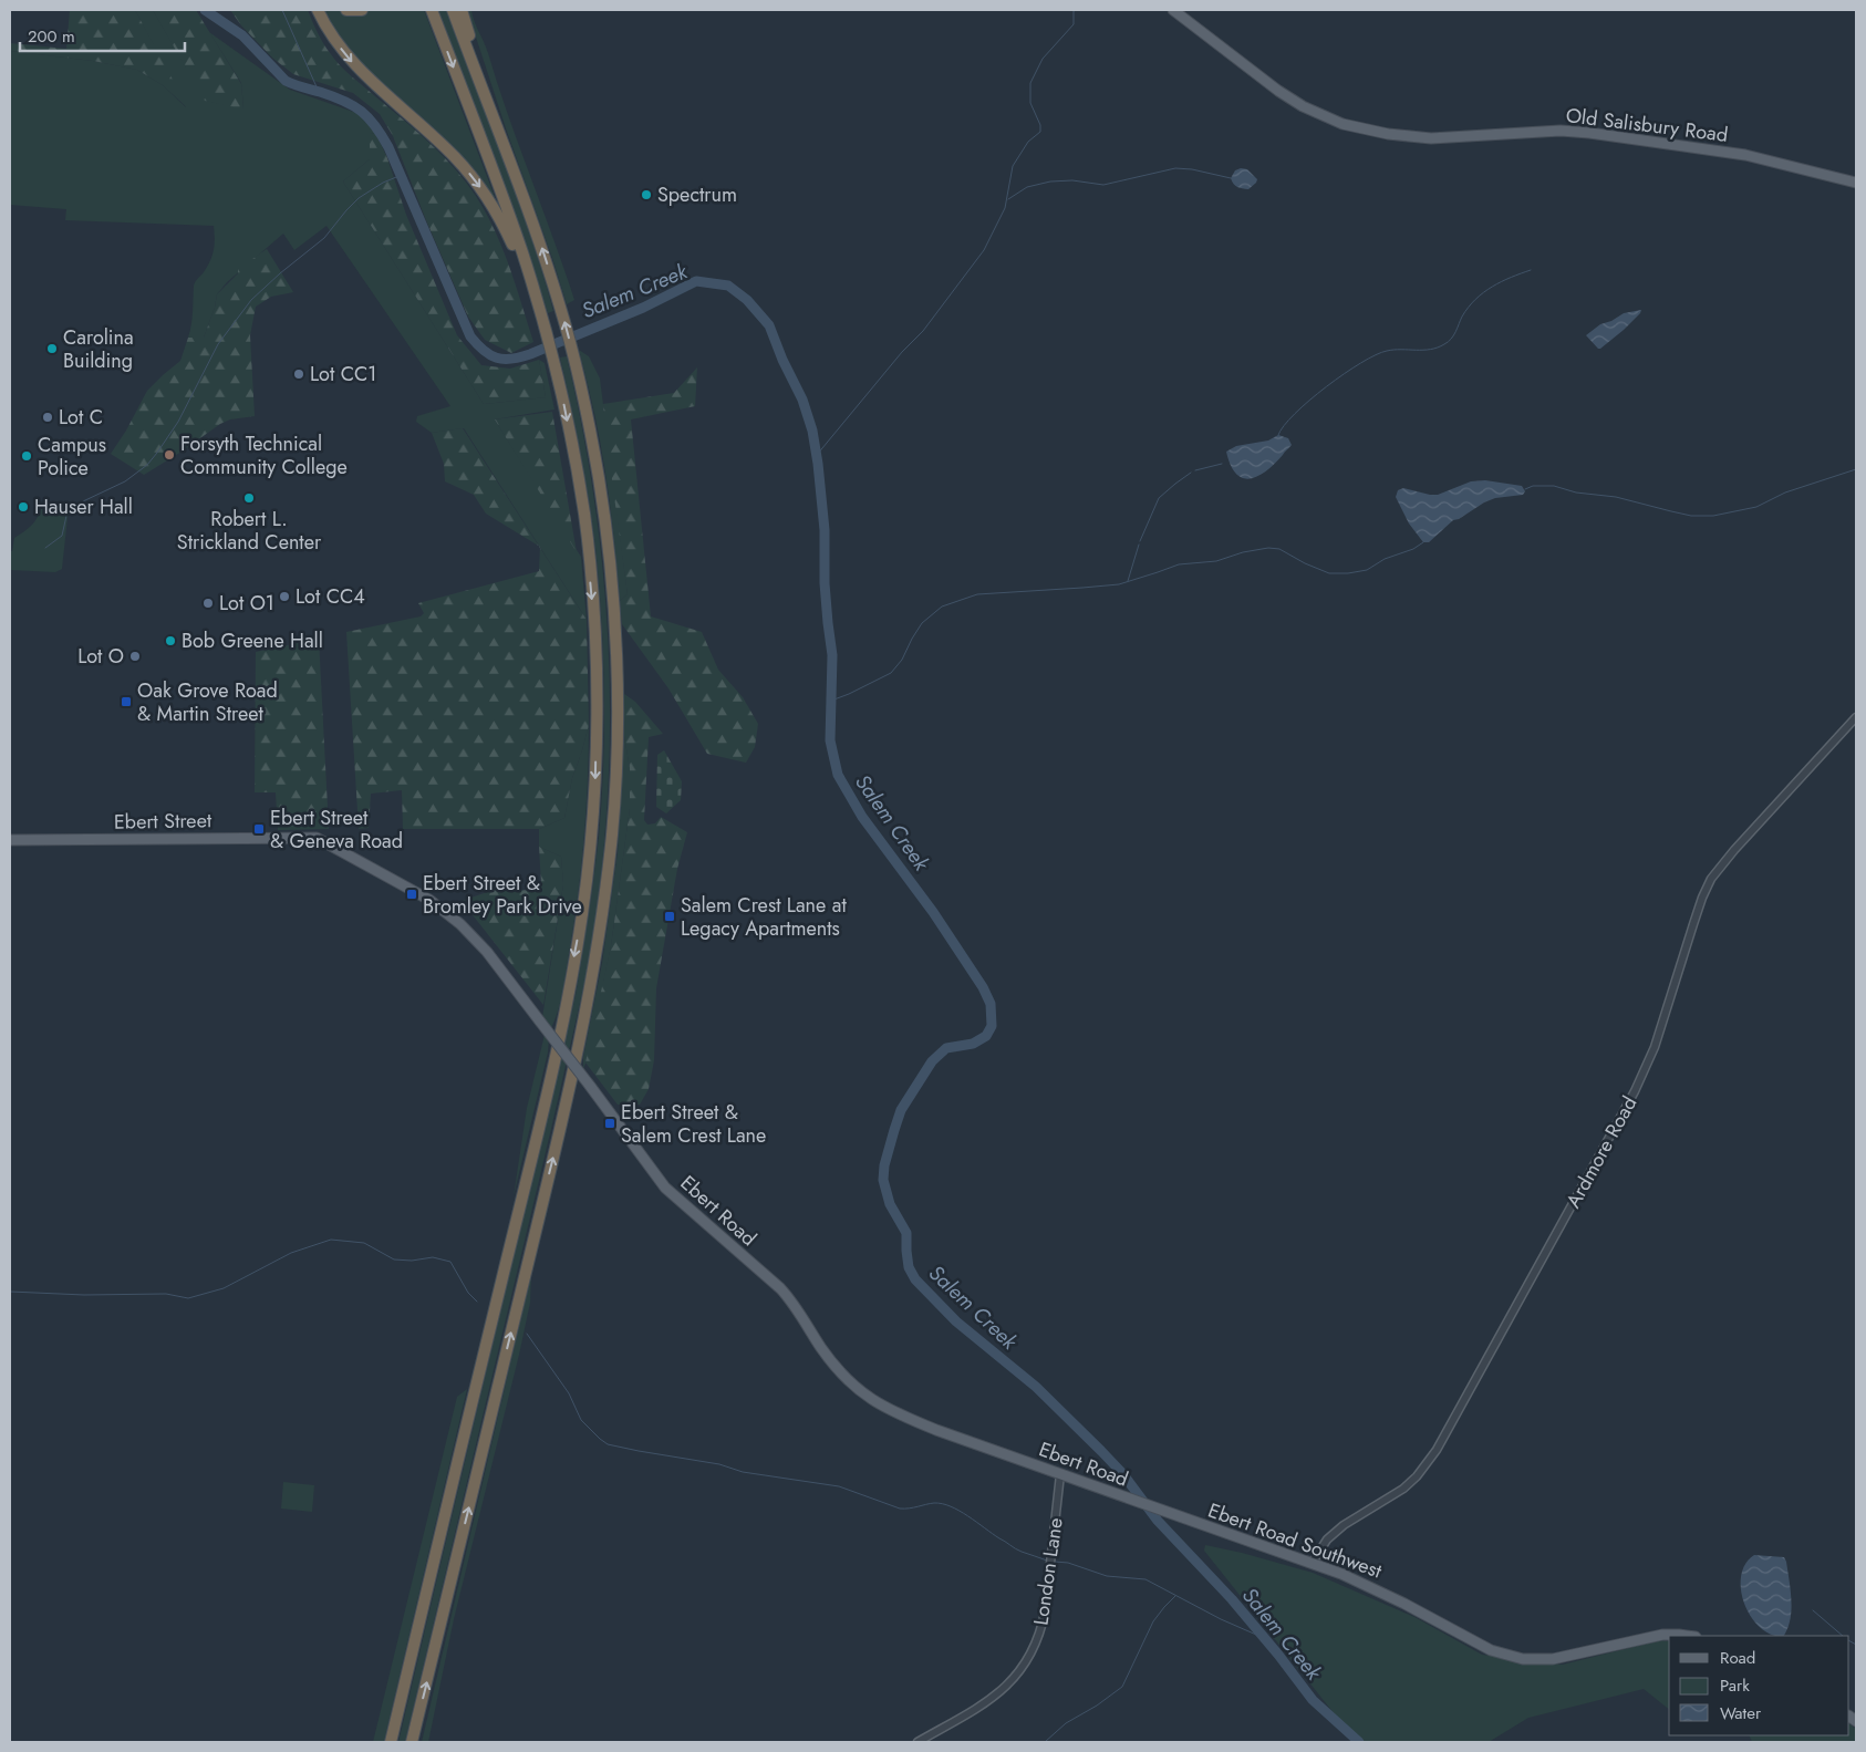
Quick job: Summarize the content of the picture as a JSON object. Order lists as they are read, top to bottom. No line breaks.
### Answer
{"streets":{"main road":["Old Salisbury Road","Ebert Street","Ebert Road","Ebert Road Southwest"],"street":["Ardmore Road","London Lane"]},"crossings":[["Ebert Street","Ebert Road"],["Ardmore Road","Ebert Road Southwest"],["Ebert Road","Ebert Road Southwest"],["Ebert Road","London Lane"]],"water":["Salem Creek"],"places":{"other":["Spectrum","Carolina Building","Lot CC1","Lot C","Forsyth Technical Community College","Campus Police","Robert L. Strickland Center","Hauser Hall","Lot CC4","Lot O1","Bob Greene Hall","Lot O"],"transit":["Oak Grove Road & Martin Street","Ebert Street & Geneva Road","Ebert Street & Bromley Park Drive","Salem Crest Lane at Legacy Apartments","Ebert Street & Salem Crest Lane"]},"legend":["Road","Park","Water"],"scale_bar":"200 m"}
